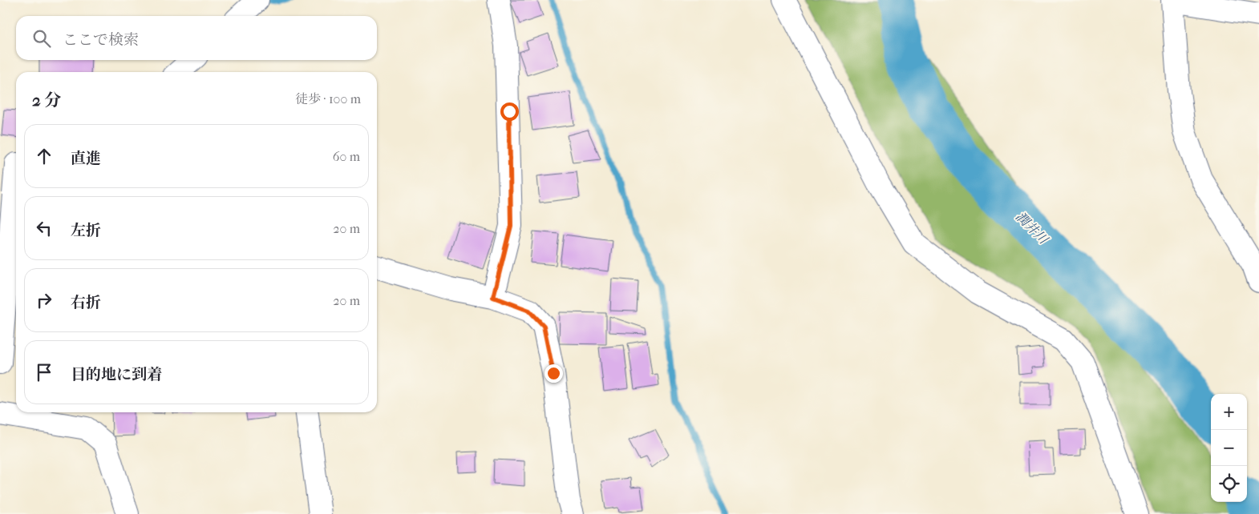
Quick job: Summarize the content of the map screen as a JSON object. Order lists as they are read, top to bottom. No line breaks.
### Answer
{"water":["潤井川"],"page":{"search":"ここで検索","heading":["2 分","徒歩 · 100 m"],"list":[["直進","60 m"],["左折","20 m"],["右折","20 m"],"目的地に到着"],"map_buttons":["+","−"]}}
